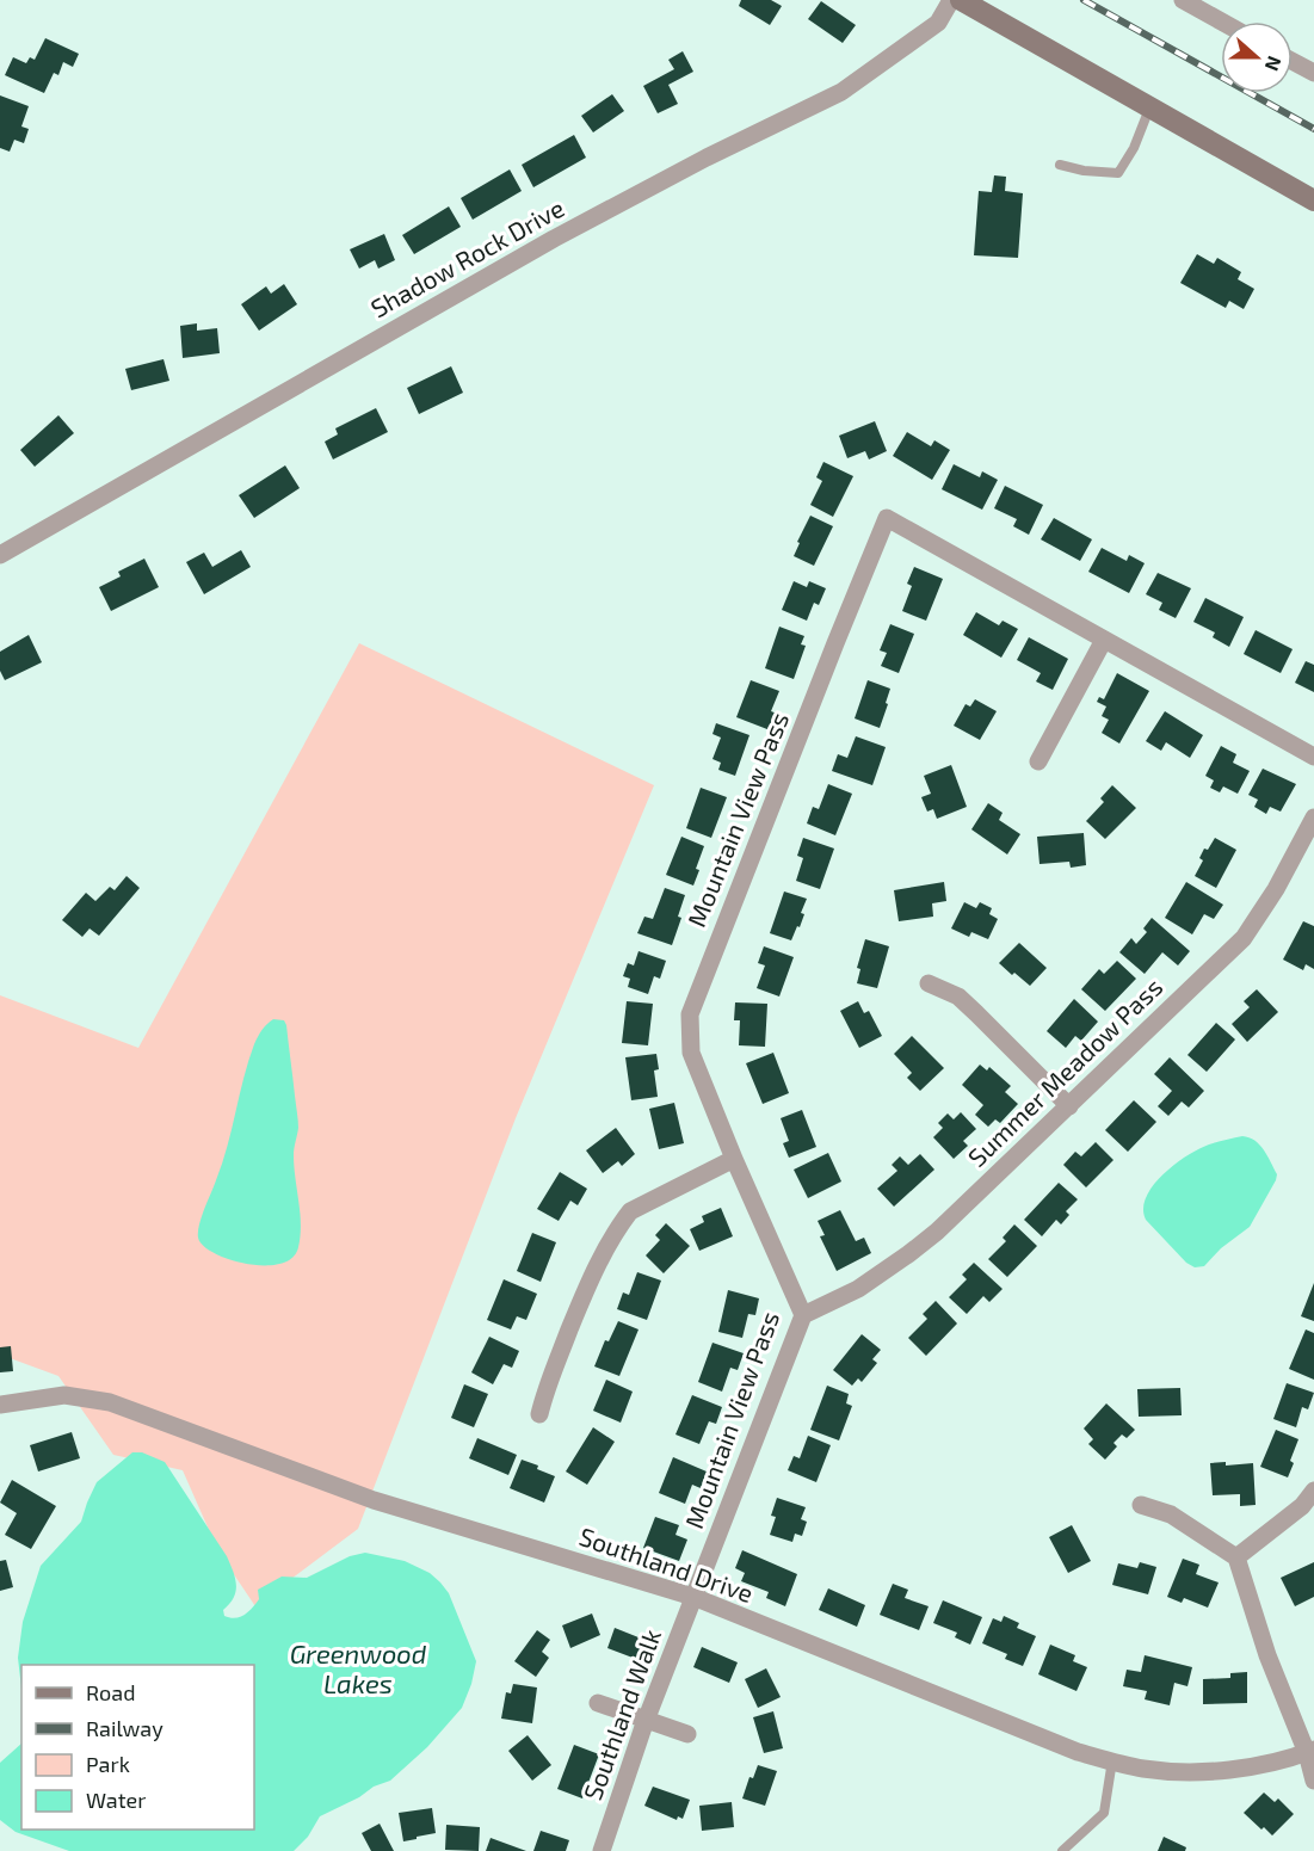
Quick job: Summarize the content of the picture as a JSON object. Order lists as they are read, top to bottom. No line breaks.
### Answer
{"streets":{"street":["Shadow Rock Drive","Mountain View Pass","Summer Meadow Pass","Southland Drive","Southland Walk"]},"crossings":[["Mountain View Pass","Summer Meadow Pass"],["Mountain View Pass","Southland Drive"],["Mountain View Pass","Southland Walk"],["Southland Drive","Southland Walk"]],"water":["Greenwood Lakes"],"legend":["Road","Railway","Park","Water"],"north":"right"}
